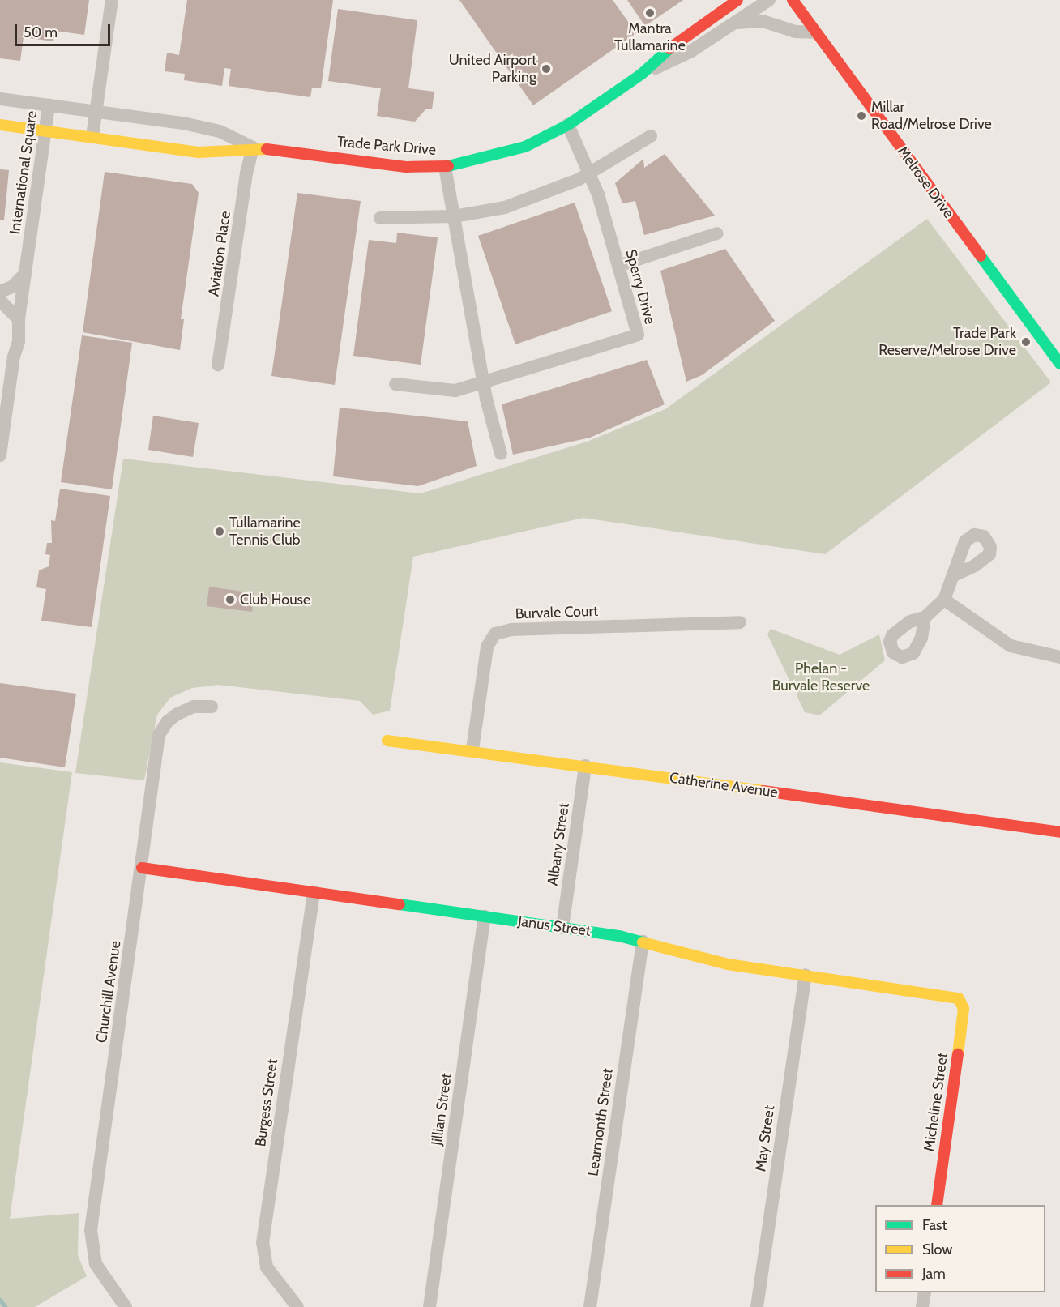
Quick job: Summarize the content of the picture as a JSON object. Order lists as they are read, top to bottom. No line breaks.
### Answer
{"streets":{"street":["Trade Park Drive","International Square","Melrose Drive","Aviation Place","Sperry Drive","Burvale Court","Catherine Avenue","Albany Street","Janus Street","Churchill Avenue","Micheline Street","Burgess Street","Jillian Street","Learmonth Street","May Street"]},"crossings":[["Trade Park Drive","International Square"],["Trade Park Drive","Aviation Place"],["Trade Park Drive","Sperry Drive"],["Burvale Court","Catherine Avenue"],["Catherine Avenue","Albany Street"],["Albany Street","Janus Street"],["Janus Street","Churchill Avenue"],["Janus Street","Micheline Street"],["Janus Street","Burgess Street"],["Janus Street","Jillian Street"],["Janus Street","Learmonth Street"],["Janus Street","May Street"]],"parks":["Phelan - Burvale Reserve"],"places":["Mantra Tullamarine","United Airport Parking","Millar Road/Melrose Drive","Trade Park Reserve/Melrose Drive","Tullamarine Tennis Club","Club House"],"legend":["Fast","Slow","Jam"],"scale_bar":"50 m"}
